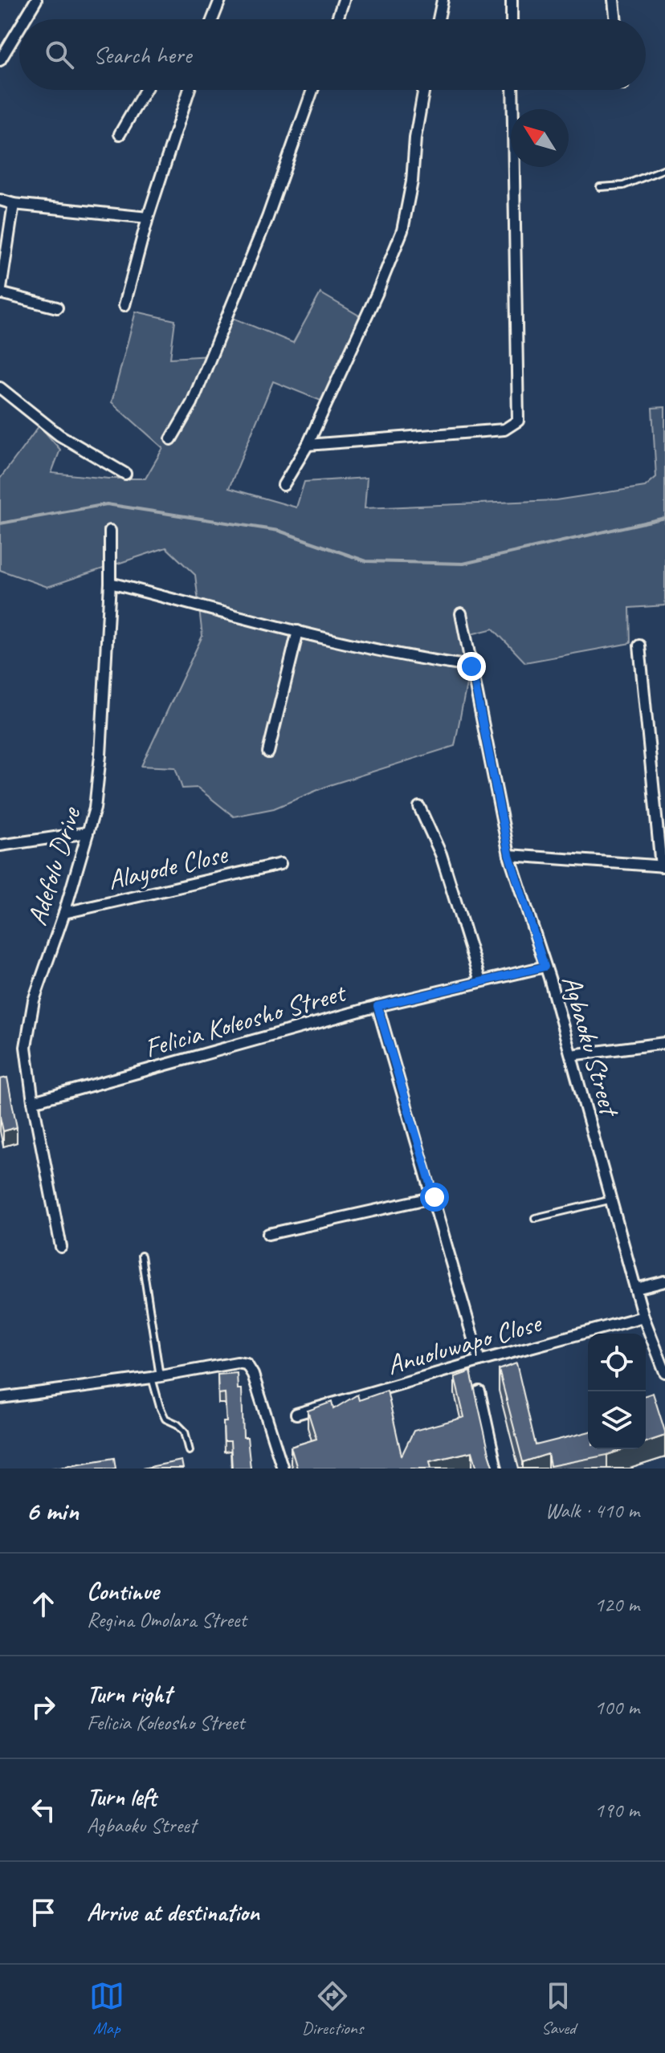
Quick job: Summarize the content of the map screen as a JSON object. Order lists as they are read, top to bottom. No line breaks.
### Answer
{"streets":{"street":["Adefolu Drive","Alayode Close","Felicia Koleosho Street","Agbaoku Street","Anuoluwapo Close"]},"crossings":[["Adefolu Drive","Alayode Close"],["Adefolu Drive","Felicia Koleosho Street"],["Felicia Koleosho Street","Agbaoku Street"],["Agbaoku Street","Anuoluwapo Close"]],"north":"top left","page":{"search":"Search here","heading":["6 min","Walk · 410 m"],"list":[["Continue","Regina Omolara Street","120 m"],["Turn right","Felicia Koleosho Street","100 m"],["Turn left","Agbaoku Street","190 m"],"Arrive at destination"],"nav":["Map","Directions","Saved"]}}
